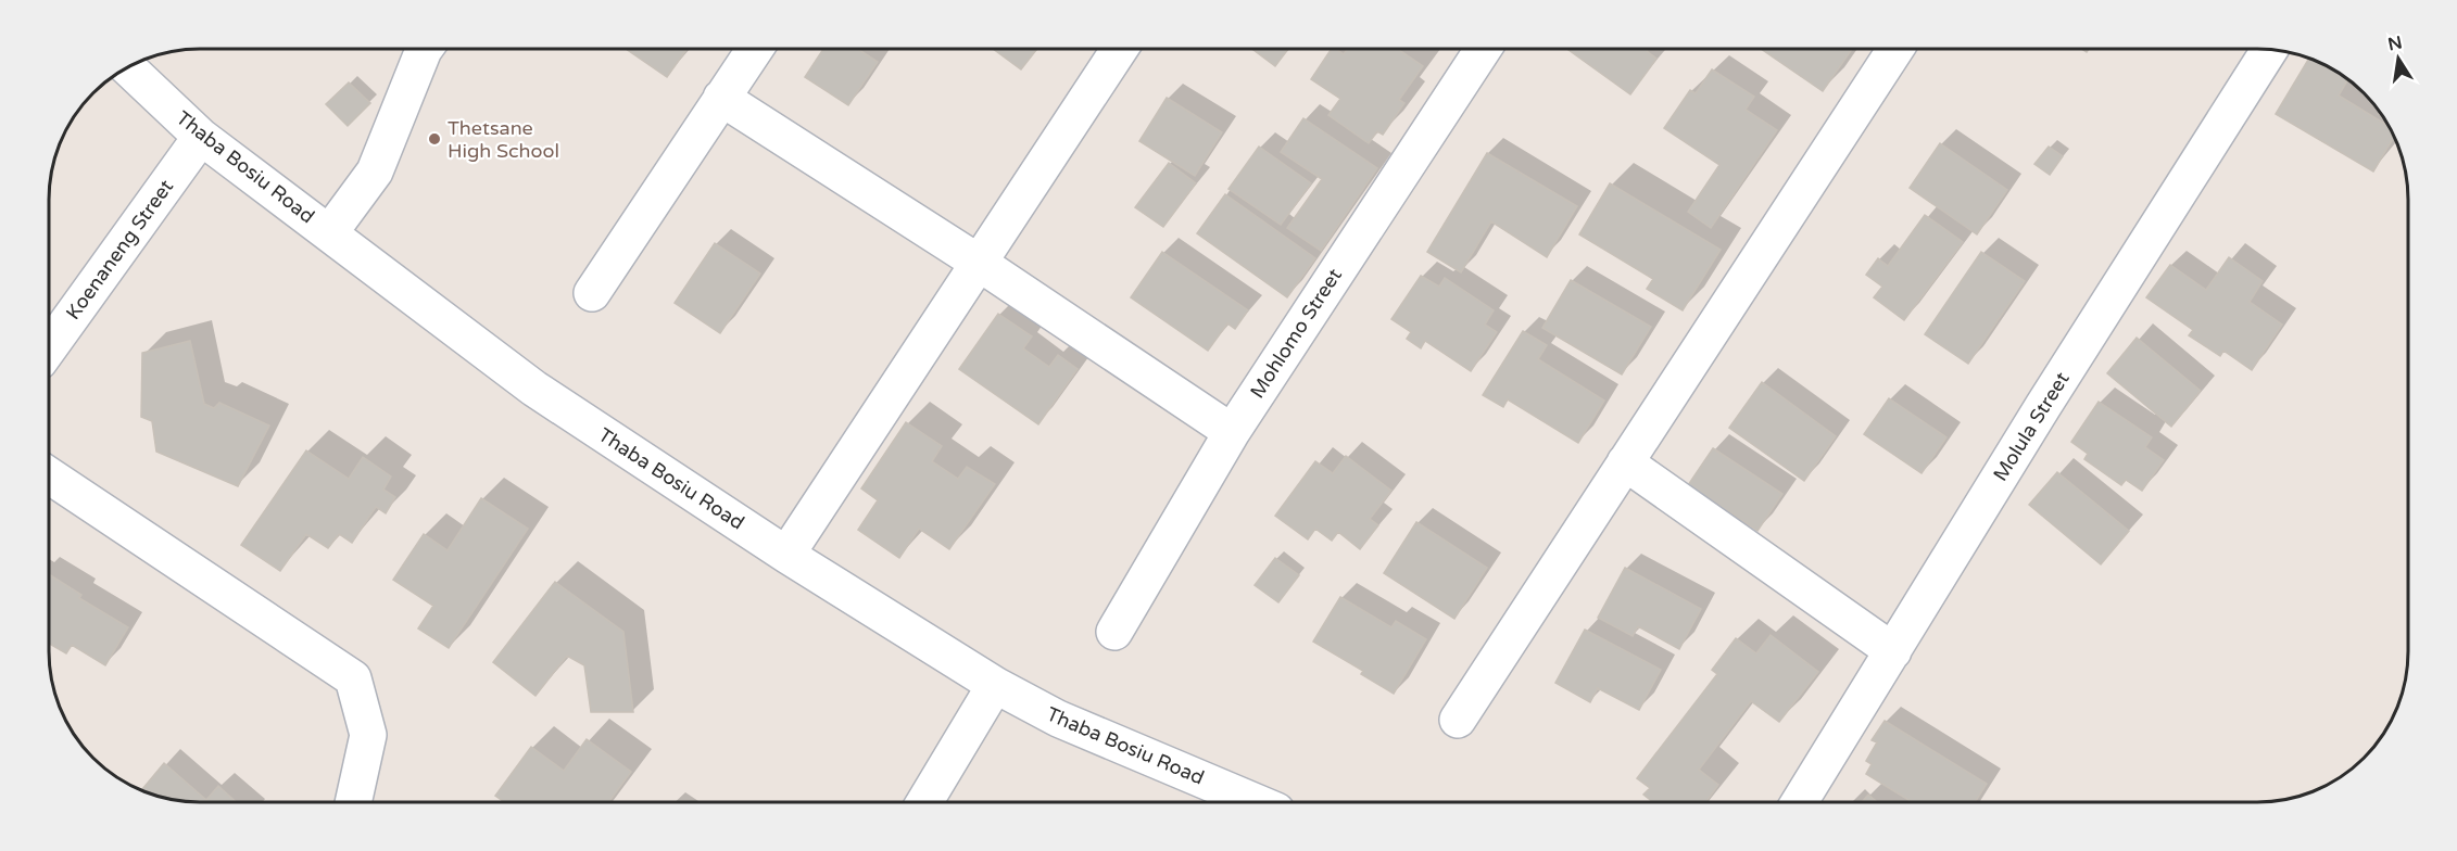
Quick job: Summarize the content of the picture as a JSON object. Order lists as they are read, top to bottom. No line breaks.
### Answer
{"streets":{"street":["Thaba Bosiu Road","Koenaneng Street","Mohlomo Street","Molula Street"]},"crossings":[["Thaba Bosiu Road","Koenaneng Street"]],"places":["Thetsane High School"],"north":"top"}
